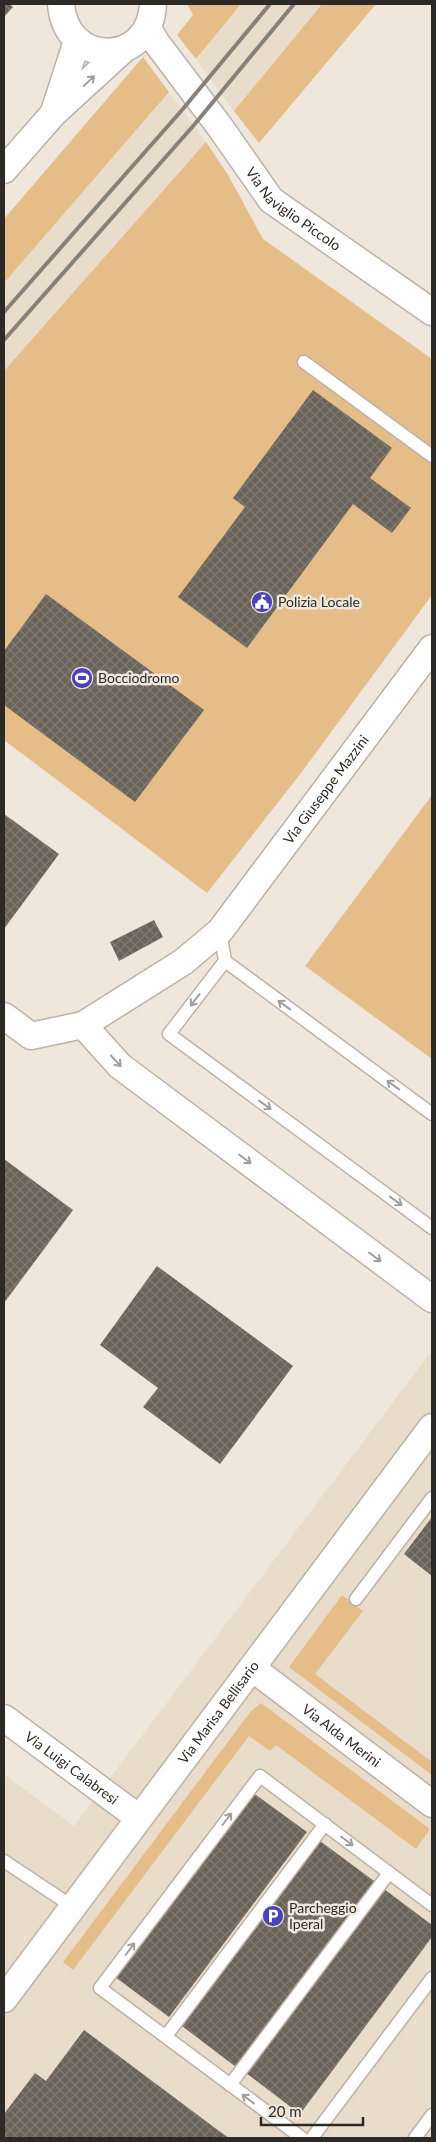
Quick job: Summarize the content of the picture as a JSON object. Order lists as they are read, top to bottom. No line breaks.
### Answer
{"streets":{"street":["Via Naviglio Piccolo","Via Giuseppe Mazzini","Via Marisa Bellisario","Via Alda Merini","Via Luigi Calabresi"]},"crossings":[["Via Marisa Bellisario","Via Alda Merini"],["Via Marisa Bellisario","Via Luigi Calabresi"]],"places":{"public building":["Polizia Locale"],"sports":["Bocciodromo"],"parking":["Parcheggio Iperal"]},"scale_bar":"20 m"}
